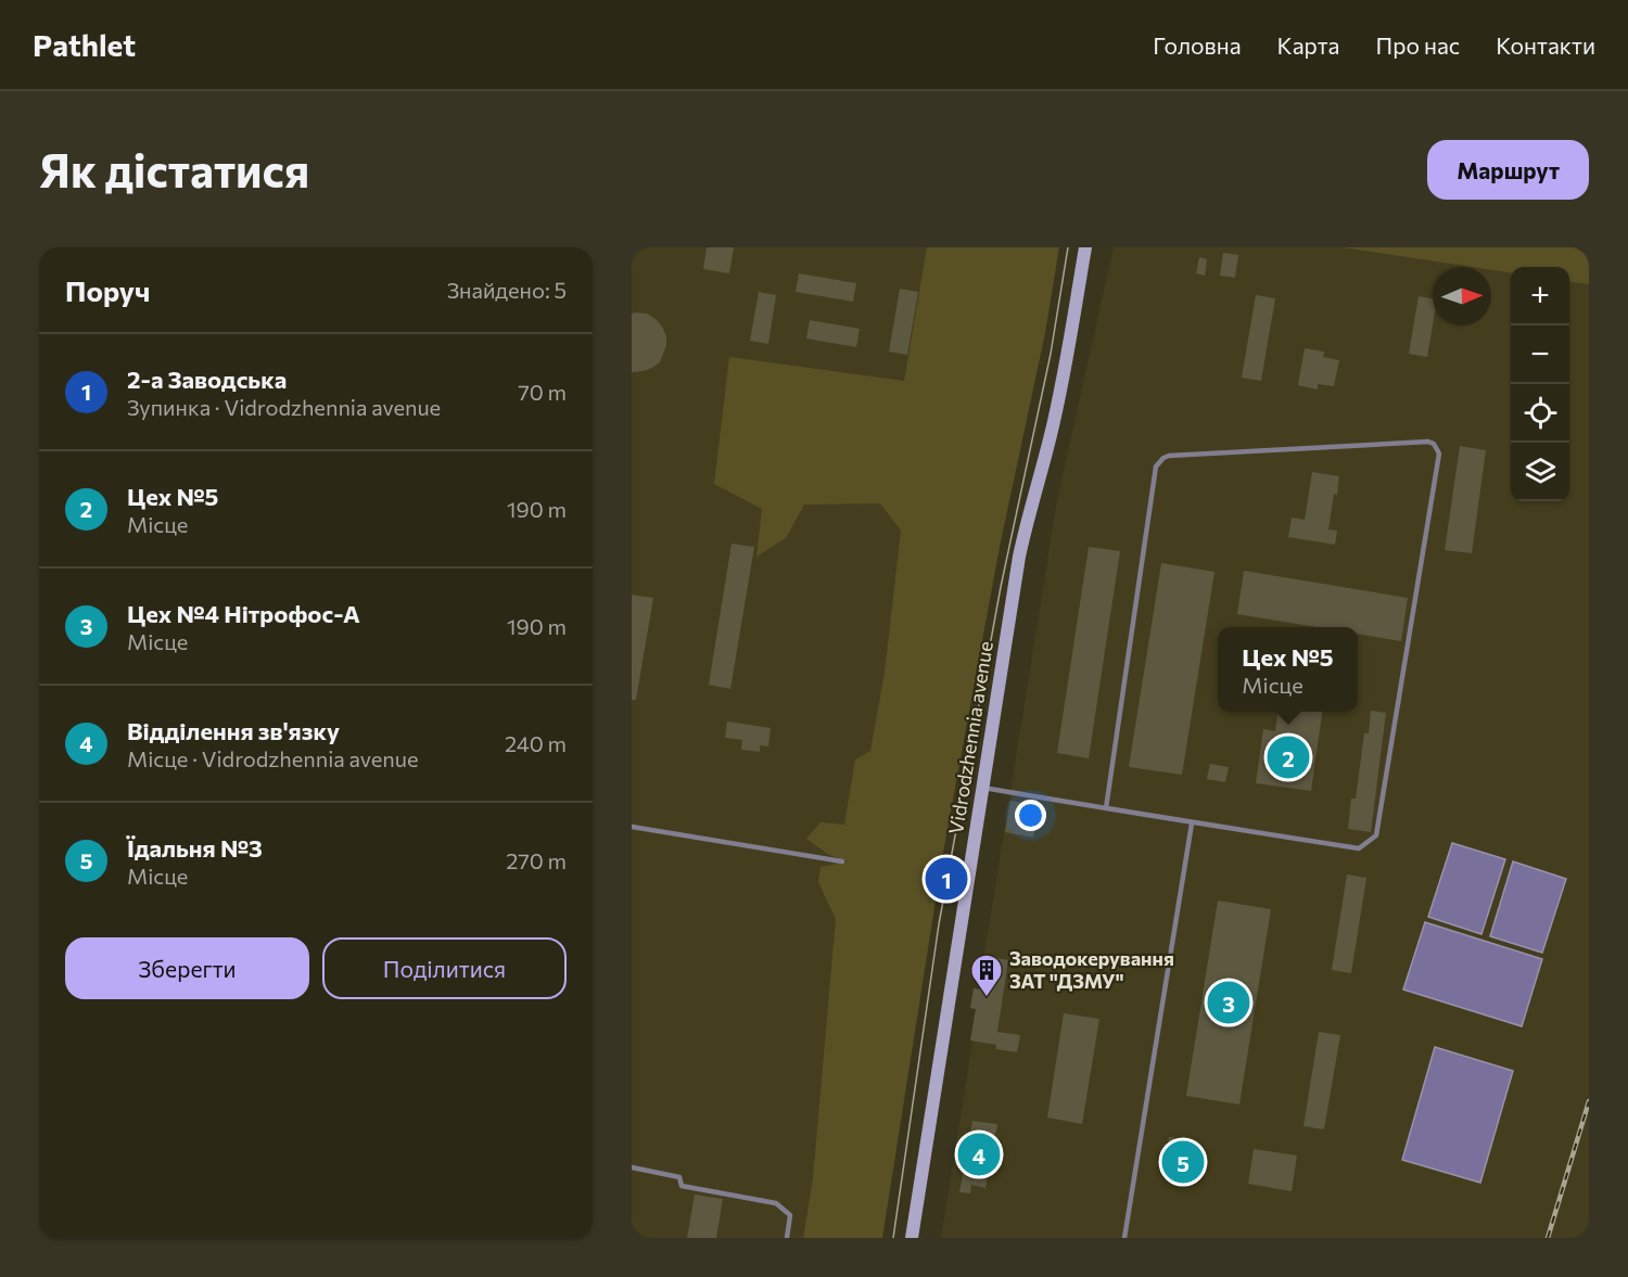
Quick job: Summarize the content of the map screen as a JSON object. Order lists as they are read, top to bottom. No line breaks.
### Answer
{"streets":{"street":["Vidrodzhennia avenue"]},"places":{"building":["Заводокерування ЗАТ \"ДЗМУ\""]},"north":"right","page":{"header":"Pathlet","nav":["Головна","Карта","Про нас","Контакти"],"buttons":["Маршрут",["Зберегти","Поділитися"]],"title":"Як дістатися","heading":["Поруч","Знайдено: 5"],"map_buttons":["+","−"],"list":[{"mark":"1","name":"2-а Заводська","note":"Зупинка · Vidrodzhennia avenue","value":"70 m"},{"mark":"2","name":"Цех №5","note":"Місце","value":"190 m"},{"mark":"3","name":"Цех №4 Нітрофос-А","note":"Місце","value":"190 m"},{"mark":"4","name":"Відділення зв'язку","note":"Місце · Vidrodzhennia avenue","value":"240 m"},{"mark":"5","name":"Їдальня №3","note":"Місце","value":"270 m"}],"popup":["Цех №5","Місце"],"pins":["2","1","3","4","5"]}}
